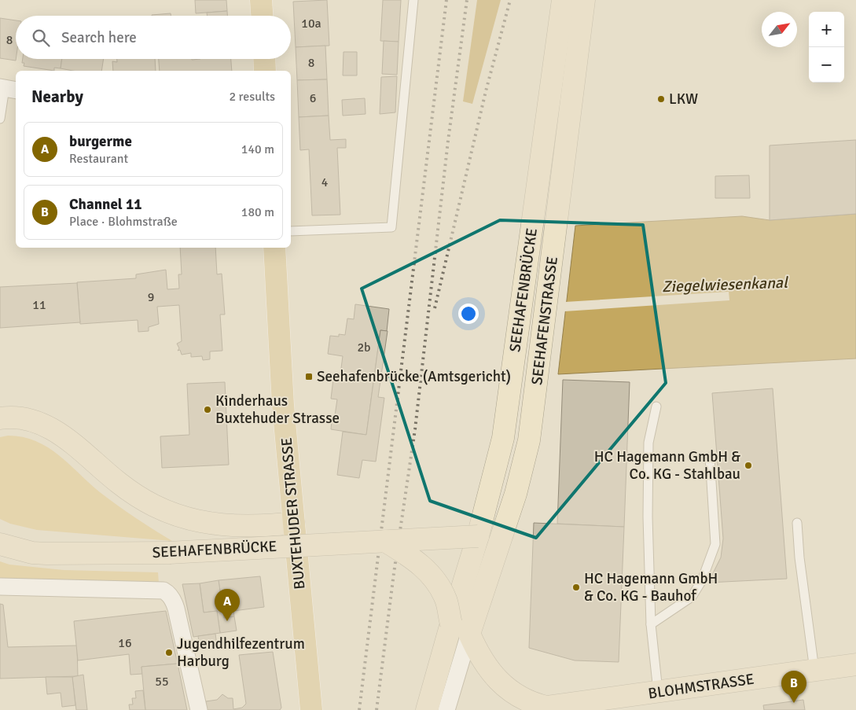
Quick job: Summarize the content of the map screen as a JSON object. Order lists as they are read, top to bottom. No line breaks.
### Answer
{"streets":{"main road":["SEEHAFENBRÜCKE","SEEHAFENSTRASSE","BUXTEHUDER STRASSE","BLOHMSTRASSE"]},"crossings":[["SEEHAFENSTRASSE","BLOHMSTRASSE"]],"water":["Ziegelwiesenkanal"],"places":{"other":["LKW","Kinderhaus Buxtehuder Strasse","HC Hagemann GmbH & Co. KG - Stahlbau","HC Hagemann GmbH & Co. KG - Bauhof","Jugendhilfezentrum Harburg"],"transit":["Seehafenbrücke (Amtsgericht)"]},"house_numbers":["10a","8","8","6","4","9","11","2b","16","55"],"north":"top right","page":{"map_buttons":["+","−"],"search":"Search here","heading":["Nearby","2 results"],"list":[{"mark":"A","name":"burgerme","note":"Restaurant","value":"140 m"},{"mark":"B","name":"Channel 11","note":"Place · Blohmstraße","value":"180 m"}],"pins":["A","B"]}}
